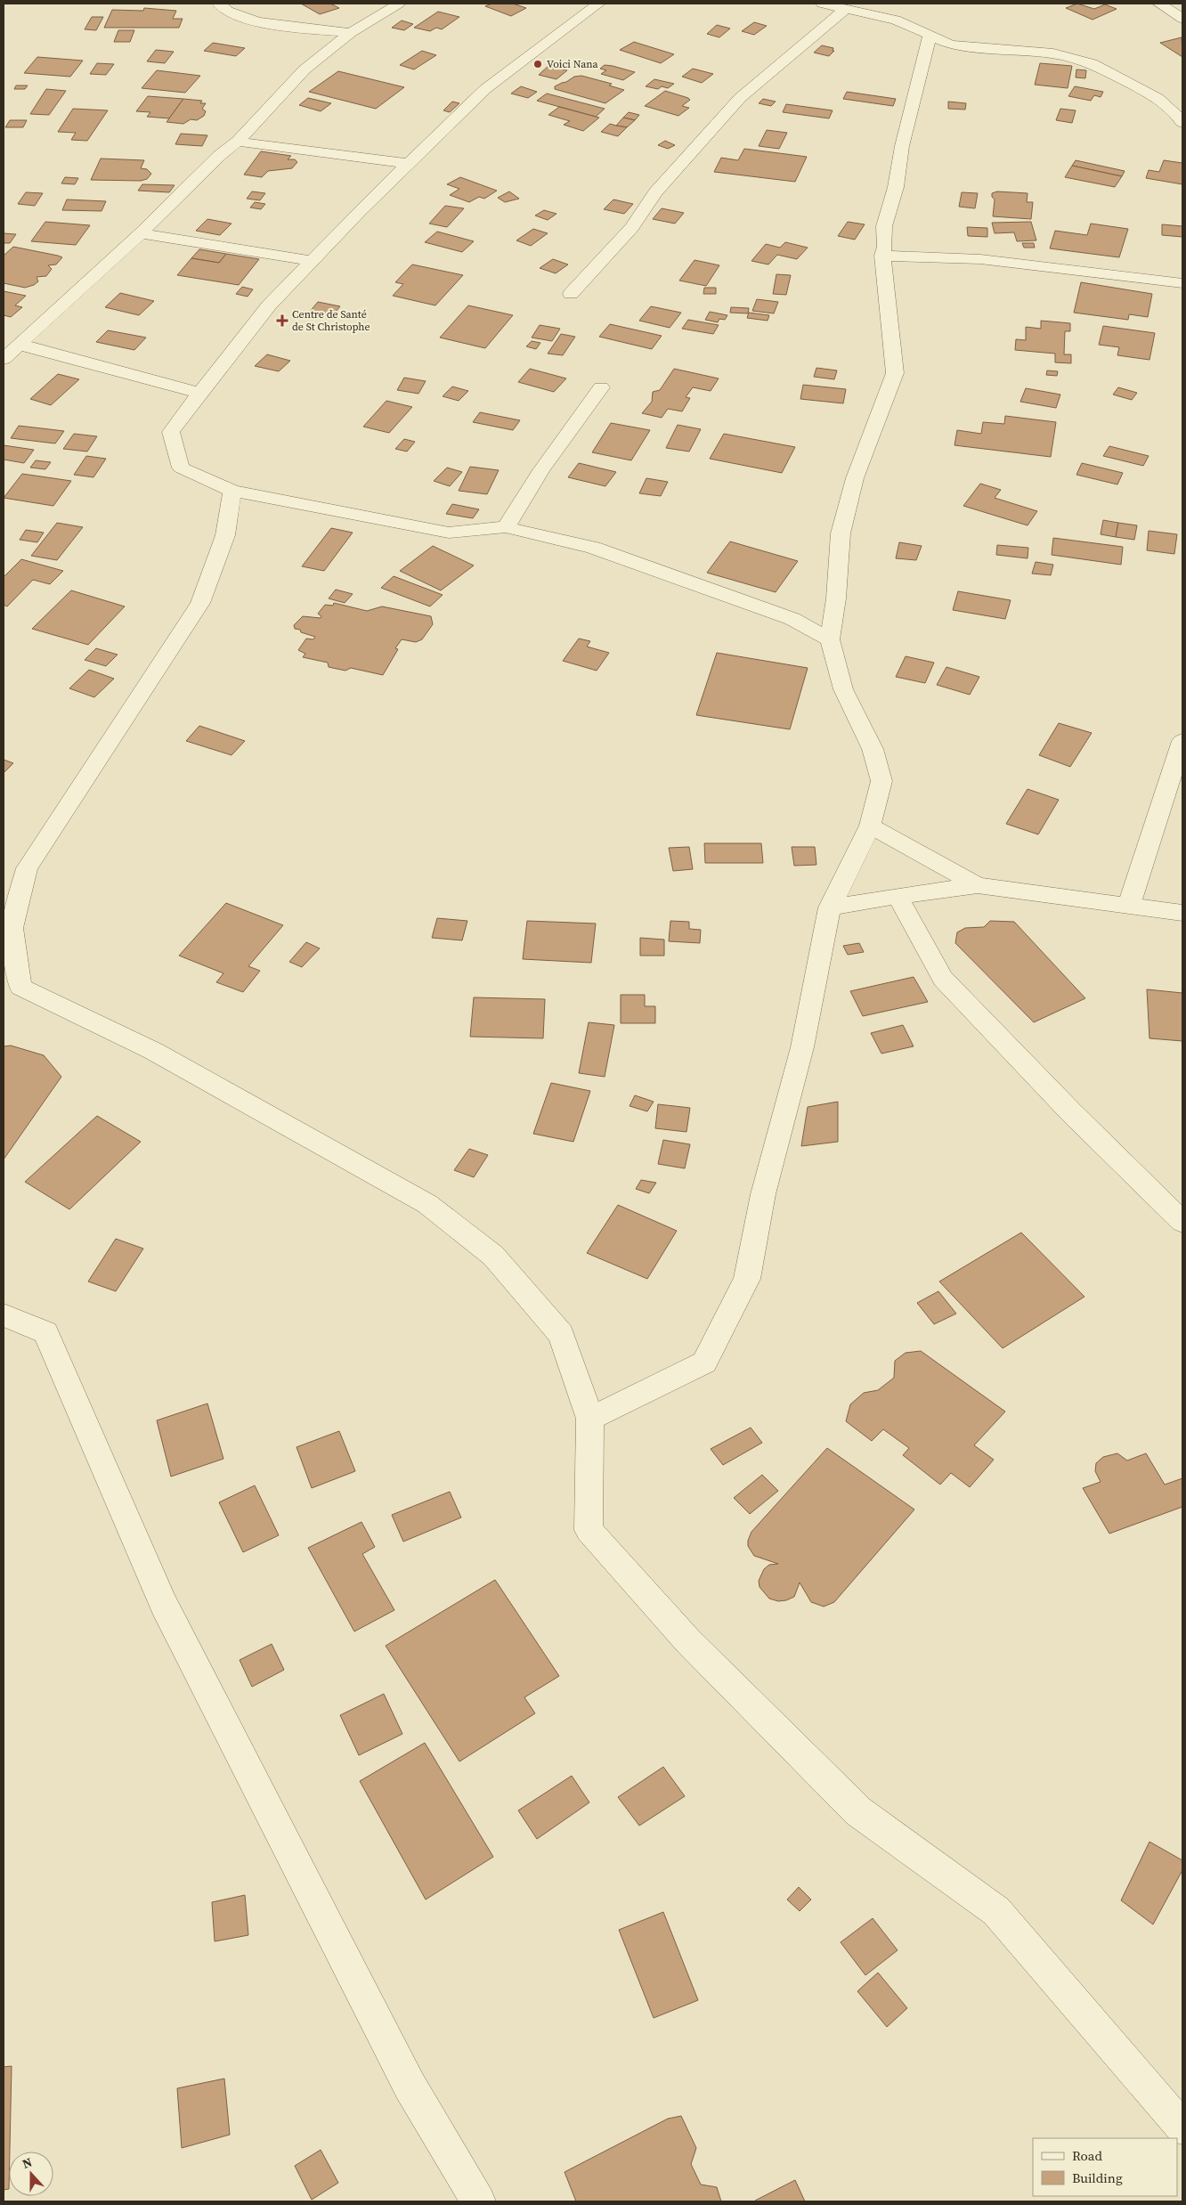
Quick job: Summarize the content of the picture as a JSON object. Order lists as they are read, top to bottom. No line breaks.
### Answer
{"places":{"other":["Voici Nana"],"health":["Centre de Santé de St Christophe"]},"legend":["Road","Building"],"north":"top"}
